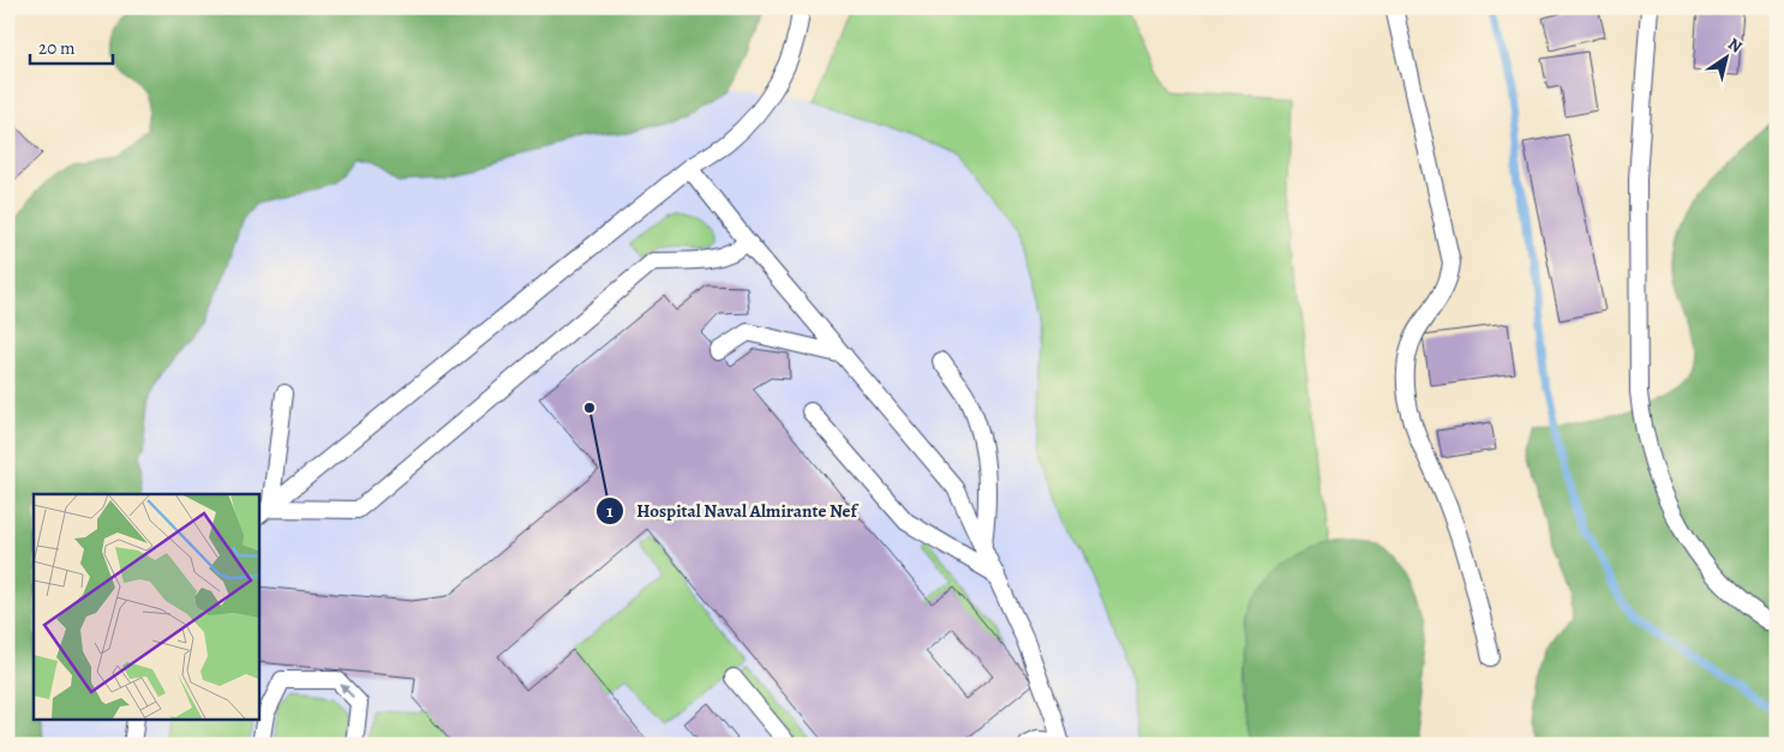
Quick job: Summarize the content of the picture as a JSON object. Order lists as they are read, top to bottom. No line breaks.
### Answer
{"places":["Hospital Naval Almirante Nef"],"scale_bar":"20 m","north":"top right"}
